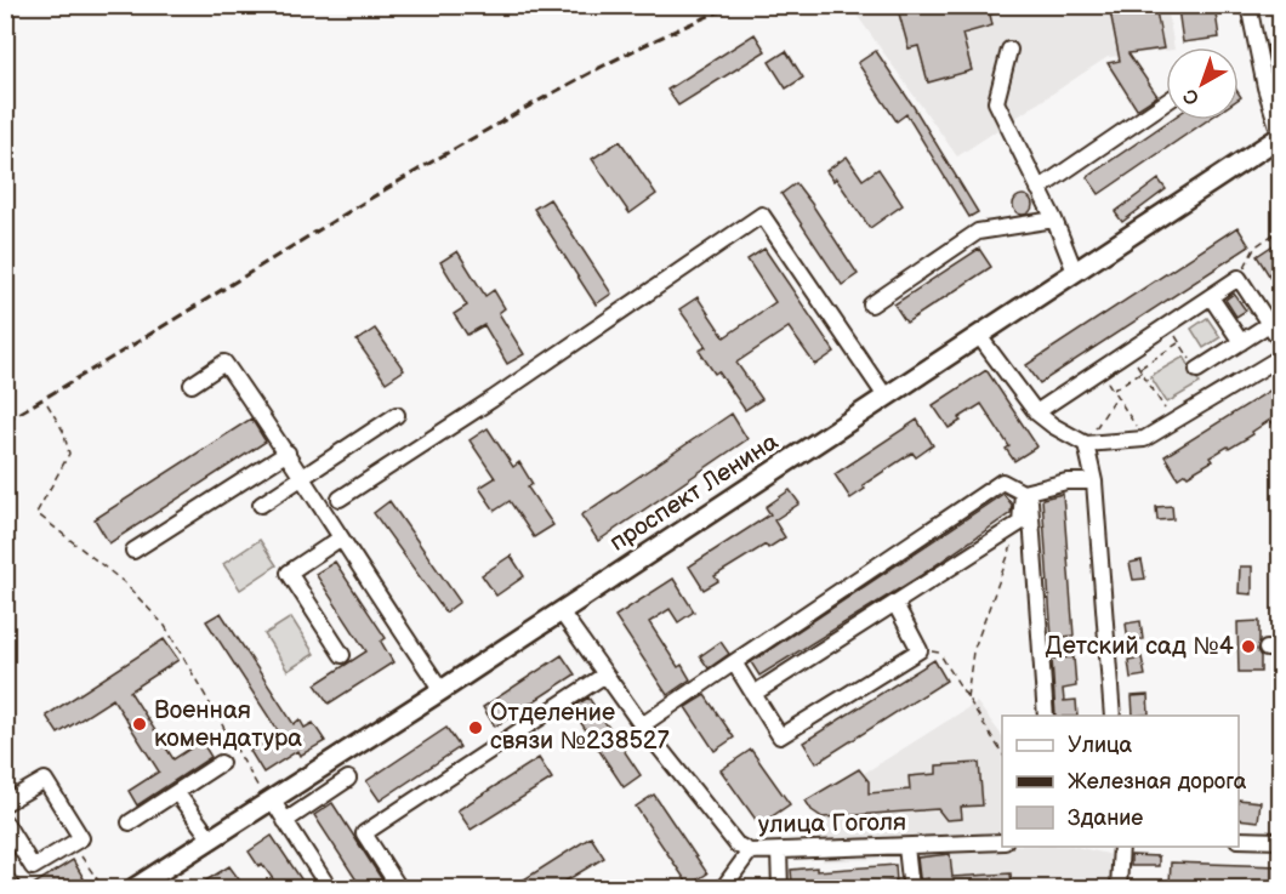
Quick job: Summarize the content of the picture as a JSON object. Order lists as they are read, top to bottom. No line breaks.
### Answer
{"streets":{"main road":["проспект Ленина"],"street":["улица Гоголя"]},"crossings":[["проспект Ленина","улица Гоголя"]],"places":["Детский сад №4","Военная комендатура","Отделение связи №238527"],"legend":["Улица","Железная дорога","Здание"],"north":"bottom left"}
